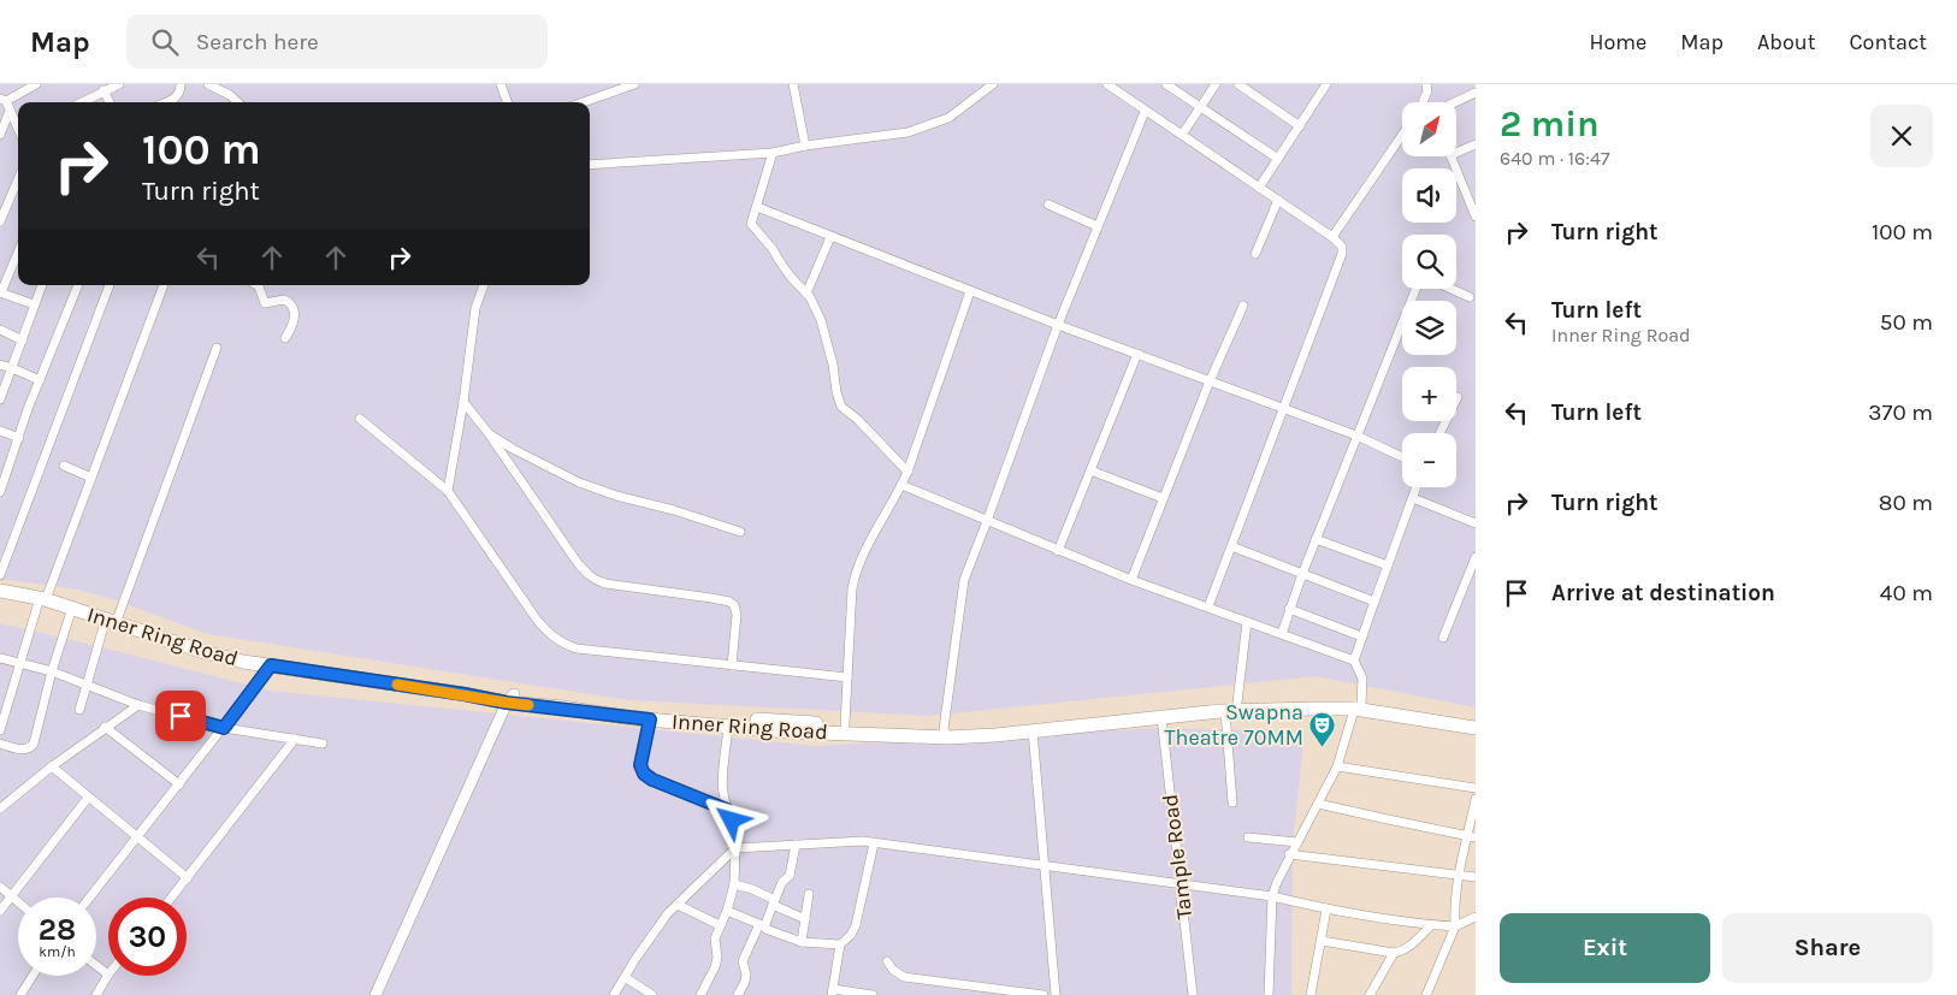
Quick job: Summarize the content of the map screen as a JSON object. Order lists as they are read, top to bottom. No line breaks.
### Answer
{"streets":{"main road":["Inner Ring Road"],"street":["Tample Road"]},"crossings":[["Inner Ring Road","Tample Road"]],"places":{"theatre":["Swapna Theatre 70MM"]},"north":"top right","page":{"header":"Map","search":"Search here","nav":["Home","Map","About","Contact"],"heading":["2 min","640 m · 16:47"],"map_buttons":["+","−"],"turn":["100 m","Turn right"],"list":[{"name":"Turn right","value":"100 m"},{"name":"Turn left","note":"Inner Ring Road","value":"50 m"},{"name":"Turn left","value":"370 m"},{"name":"Turn right","value":"80 m"},{"name":"Arrive at destination","value":"40 m"}],"speed":"28 km/h","limit":"30","buttons":["Exit","Share"]}}
